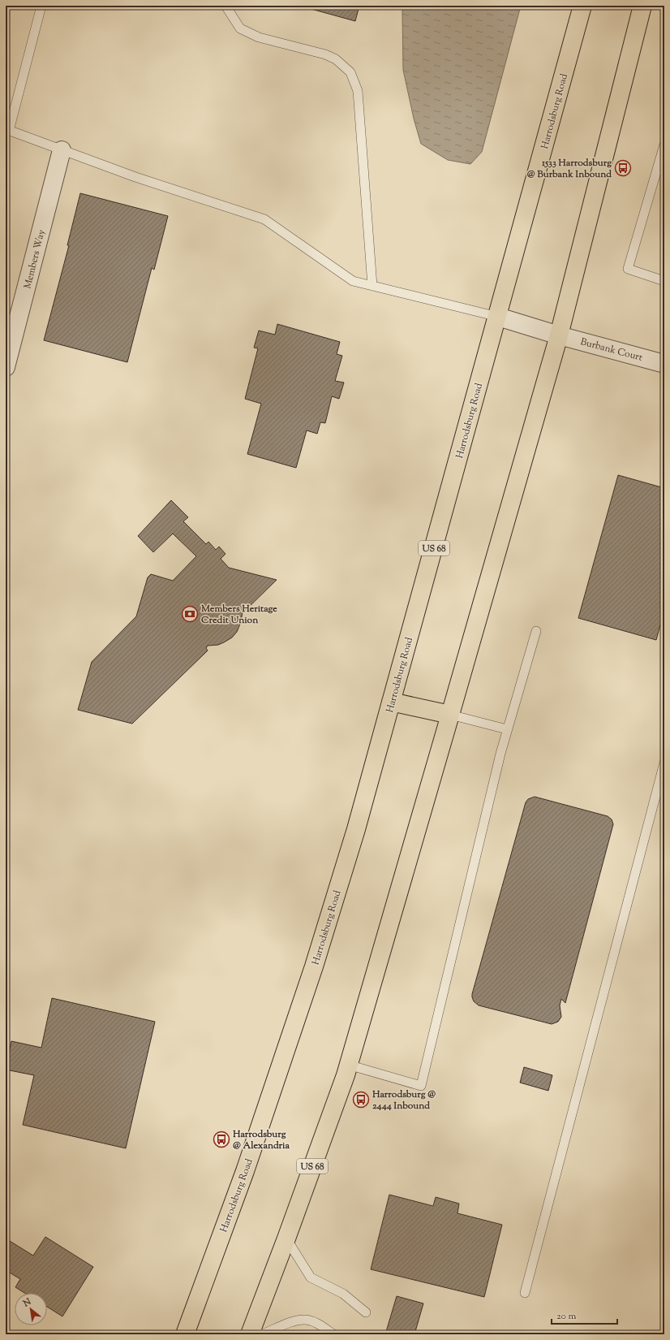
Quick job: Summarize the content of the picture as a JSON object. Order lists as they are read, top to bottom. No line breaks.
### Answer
{"streets":{"main road":["Harrodsburg Road","US 68"],"street":["Members Way","Burbank Court"]},"crossings":[["Harrodsburg Road","Burbank Court"],["Burbank Court","US 68"]],"places":{"bus stop":["1533 Harrodsburg @ Burbank Inbound","Harrodsburg @ 2444 Inbound","Harrodsburg @ Alexandria"],"bank":["Members Heritage Credit Union"]},"scale_bar":"20 m","north":"top left"}
